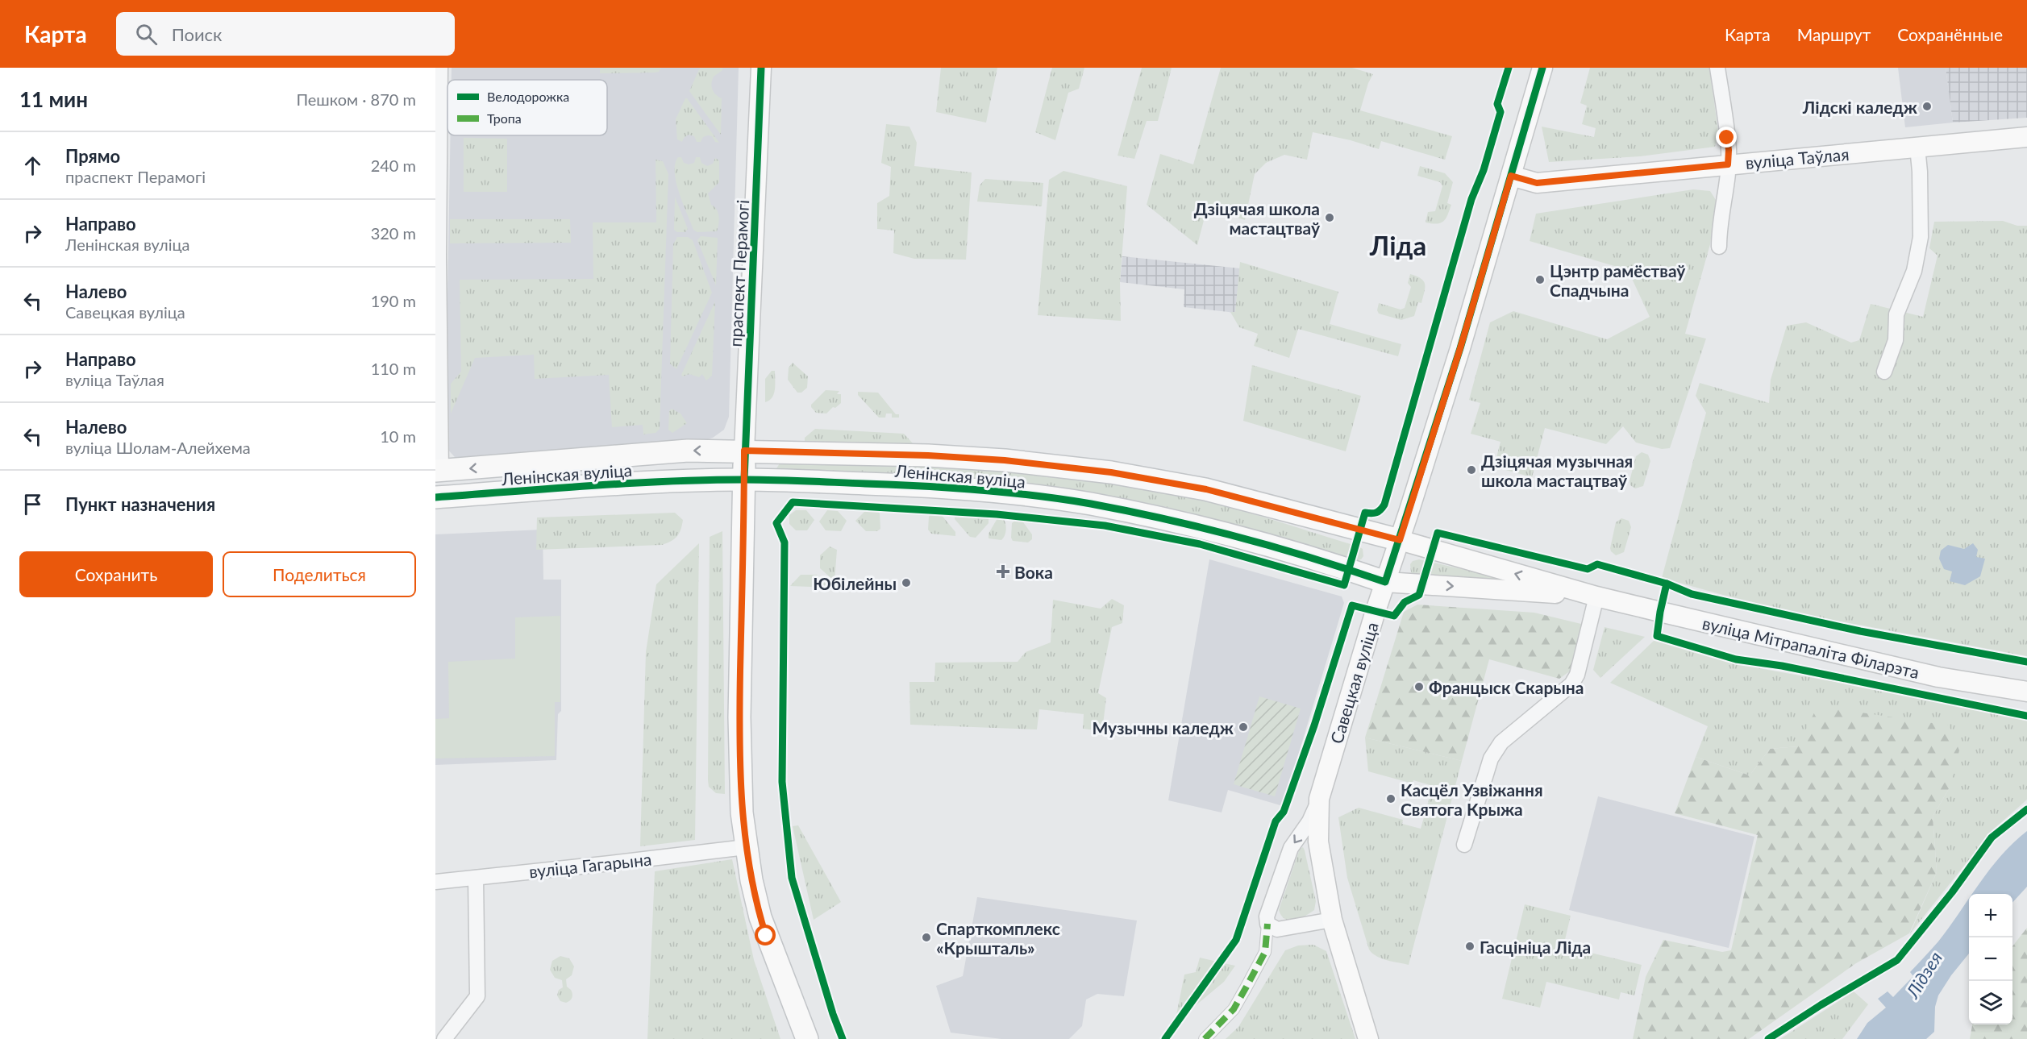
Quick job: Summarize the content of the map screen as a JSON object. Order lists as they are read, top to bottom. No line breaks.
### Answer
{"streets":{"main road":["вуліца Таўлая","праспект Перамогі","Ленінская вуліца","вуліца Мітрапаліта Філарэта","Савецкая вуліца"],"street":["вуліца Гагарына"]},"crossings":[["вуліца Таўлая","Савецкая вуліца"],["праспект Перамогі","Ленінская вуліца"],["праспект Перамогі","вуліца Гагарына"],["Ленінская вуліца","вуліца Мітрапаліта Філарэта"],["Ленінская вуліца","Савецкая вуліца"],["вуліца Мітрапаліта Філарэта","Савецкая вуліца"]],"districts":["Ліда"],"water":["Лідзея"],"places":{"other":["Лідскі каледж","Дзіцячая школа мастацтваў","Цэнтр рамёстваў Спадчына","Дзіцячая музычная школа мастацтваў","Юбілейны","Францыск Скарына","Музычны каледж","Касцёл Узвіжання Святога Крыжа","Спарткомплекс «Крышталь»","Гасцініца Ліда"],"health":["Вока"]},"legend":["Велодорожка","Тропа"],"page":{"header":"Карта","search":"Поиск","nav":["Карта","Маршрут","Сохранённые"],"heading":["11 мин","Пешком · 870 m"],"list":[["Прямо","праспект Перамогі","240 m"],["Направо","Ленінская вуліца","320 m"],["Налево","Савецкая вуліца","190 m"],["Направо","вуліца Таўлая","110 m"],["Налево","вуліца Шолам-Алейхема","10 m"],"Пункт назначения"],"buttons":["Сохранить","Поделиться"],"map_buttons":["+","−"]}}
